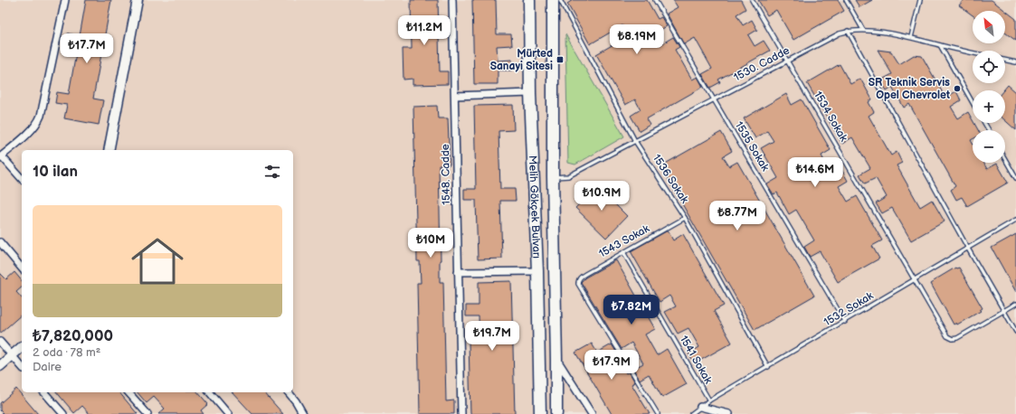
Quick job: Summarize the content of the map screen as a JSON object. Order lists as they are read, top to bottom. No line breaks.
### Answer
{"streets":{"main road":["Melih Gökçek Bulvarı"],"street":["1548. Cadde"],"lane":["1530. Cadde","1534 Sokak","1535 Sokak","1536 Sokak","1543 Sokak","1532 Sokak","1541 Sokak"]},"crossings":[["1530. Cadde","1534 Sokak"],["1530. Cadde","1535 Sokak"],["1530. Cadde","1536 Sokak"],["1530. Cadde","Melih Gökçek Bulvarı"],["1534 Sokak","1532 Sokak"],["1535 Sokak","1532 Sokak"],["1536 Sokak","1543 Sokak"],["1536 Sokak","1532 Sokak"],["1543 Sokak","1541 Sokak"],["1532 Sokak","1541 Sokak"]],"places":{"transit":["Mürted Sanayi Sitesi"],"other":["SR Teknik Servis Opel Chevrolet"]},"north":"top left","page":{"map_buttons":["+","−"],"price":["₺11.2M","₺8.19M","₺17.7M","₺14.6M","₺10.9M","₺8.77M","₺10M","₺7.82M","₺19.7M","₺17.9M"],"heading":"10 ilan","list":[{"name":"₺7,820,000","note":"2 oda · 78 m² · Daire"}]}}
